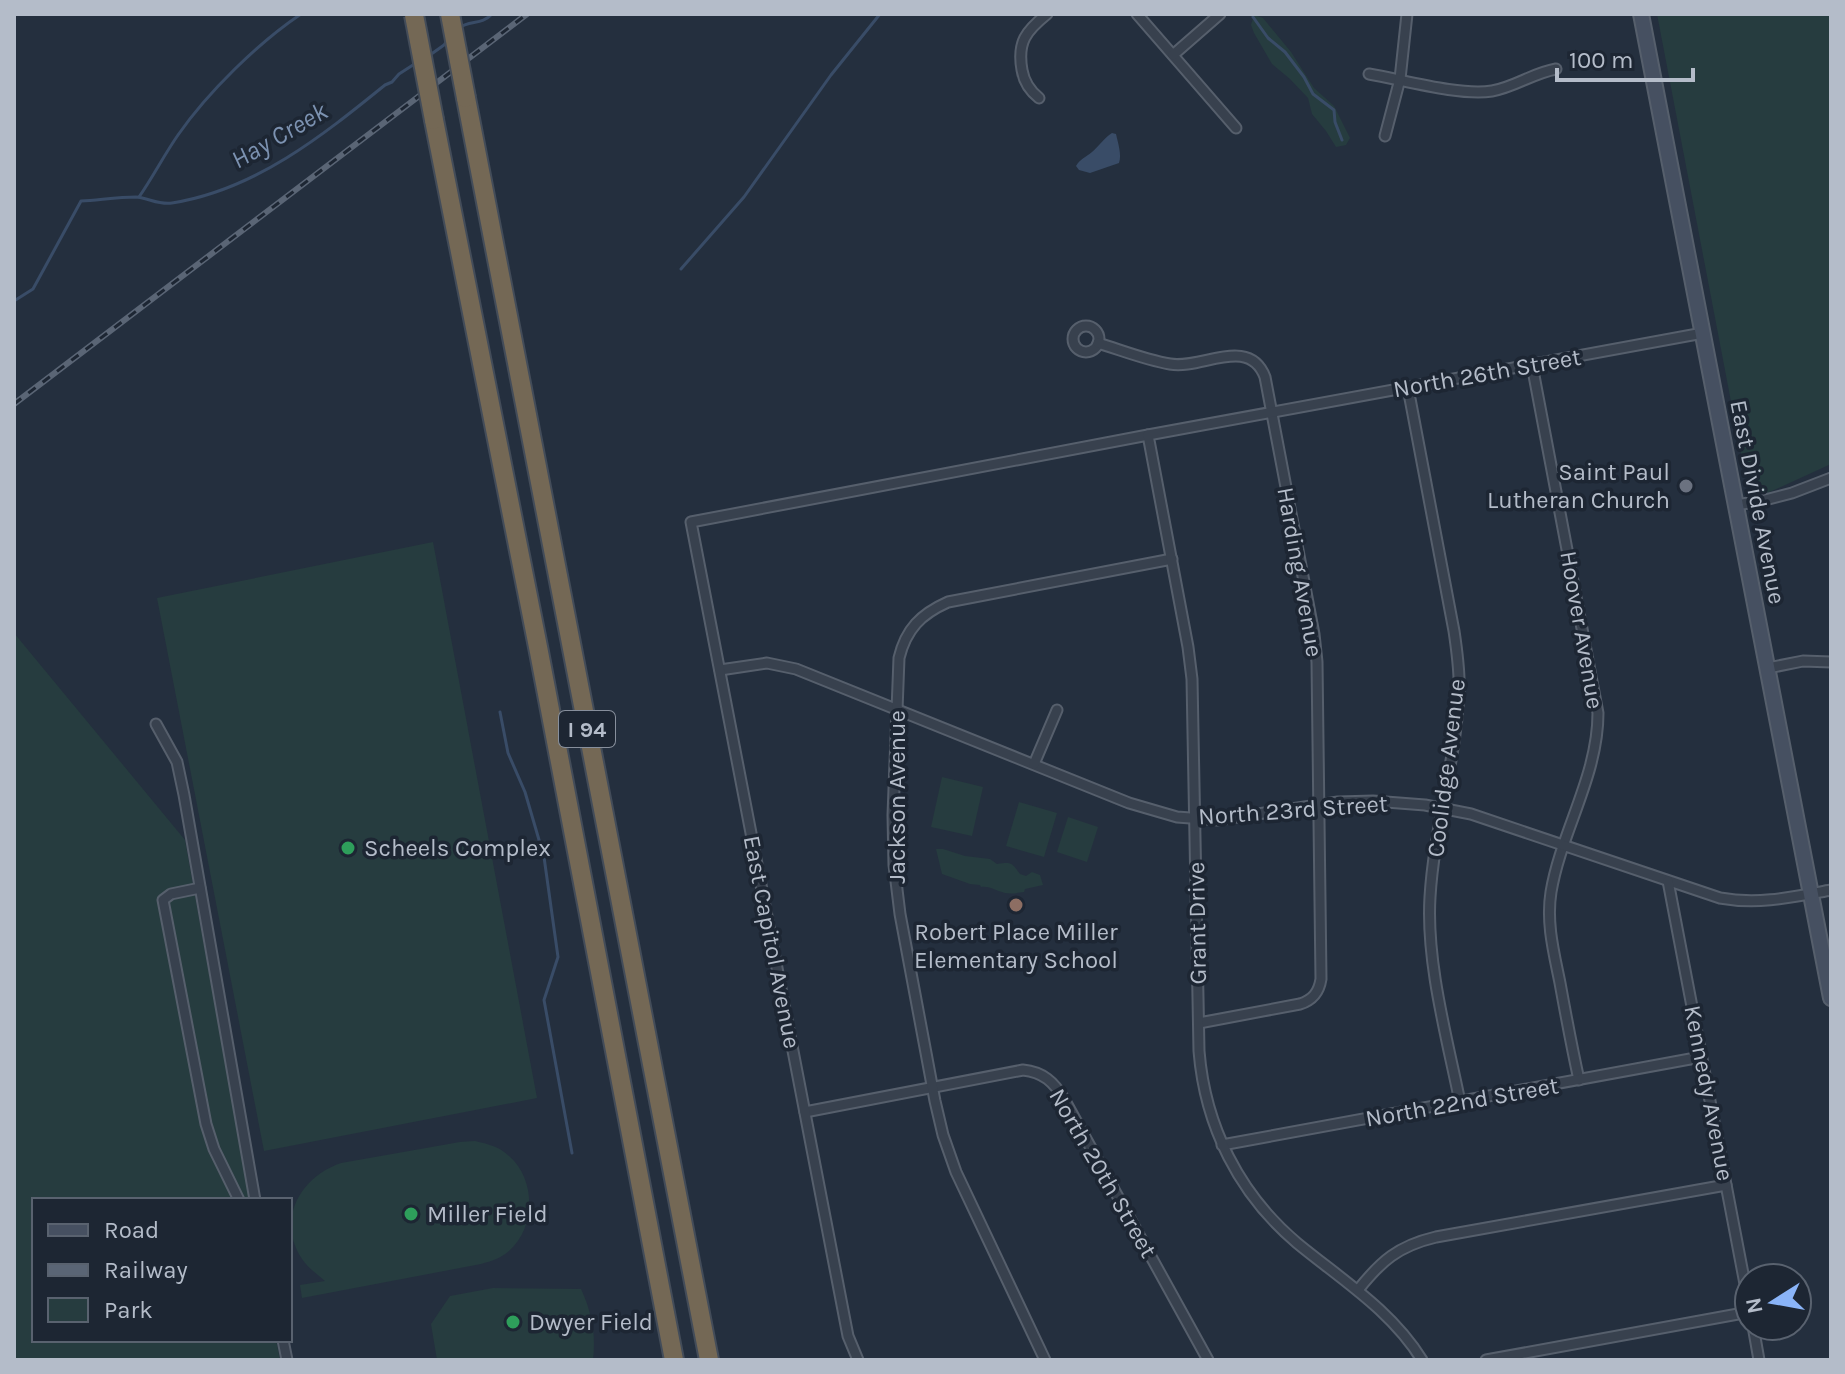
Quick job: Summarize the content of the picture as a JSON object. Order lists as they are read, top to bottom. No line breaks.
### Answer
{"streets":{"highway":["I 94"],"street":["North 26th Street","East Divide Avenue","Harding Avenue","Hoover Avenue","Coolidge Avenue","Jackson Avenue","North 23rd Street","Grant Drive","East Capitol Avenue","Kennedy Avenue","North 22nd Street","North 20th Street"]},"crossings":[["North 26th Street","East Divide Avenue"],["North 26th Street","Harding Avenue"],["North 26th Street","Hoover Avenue"],["North 26th Street","Coolidge Avenue"],["East Divide Avenue","North 23rd Street"],["Harding Avenue","North 23rd Street"],["Harding Avenue","Grant Drive"],["Hoover Avenue","North 23rd Street"],["Hoover Avenue","North 22nd Street"],["Coolidge Avenue","North 23rd Street"],["Coolidge Avenue","North 22nd Street"],["Jackson Avenue","North 23rd Street"],["Jackson Avenue","Grant Drive"],["Jackson Avenue","North 20th Street"],["North 23rd Street","Grant Drive"],["North 23rd Street","East Capitol Avenue"],["North 23rd Street","Kennedy Avenue"],["Grant Drive","East Capitol Avenue"],["Grant Drive","North 22nd Street"],["East Capitol Avenue","North 20th Street"],["Kennedy Avenue","North 22nd Street"]],"water":["Hay Creek"],"places":["Saint Paul Lutheran Church","Scheels Complex","Robert Place Miller Elementary School","Miller Field","Dwyer Field"],"legend":["Road","Railway","Park"],"scale_bar":"100 m","north":"left"}
